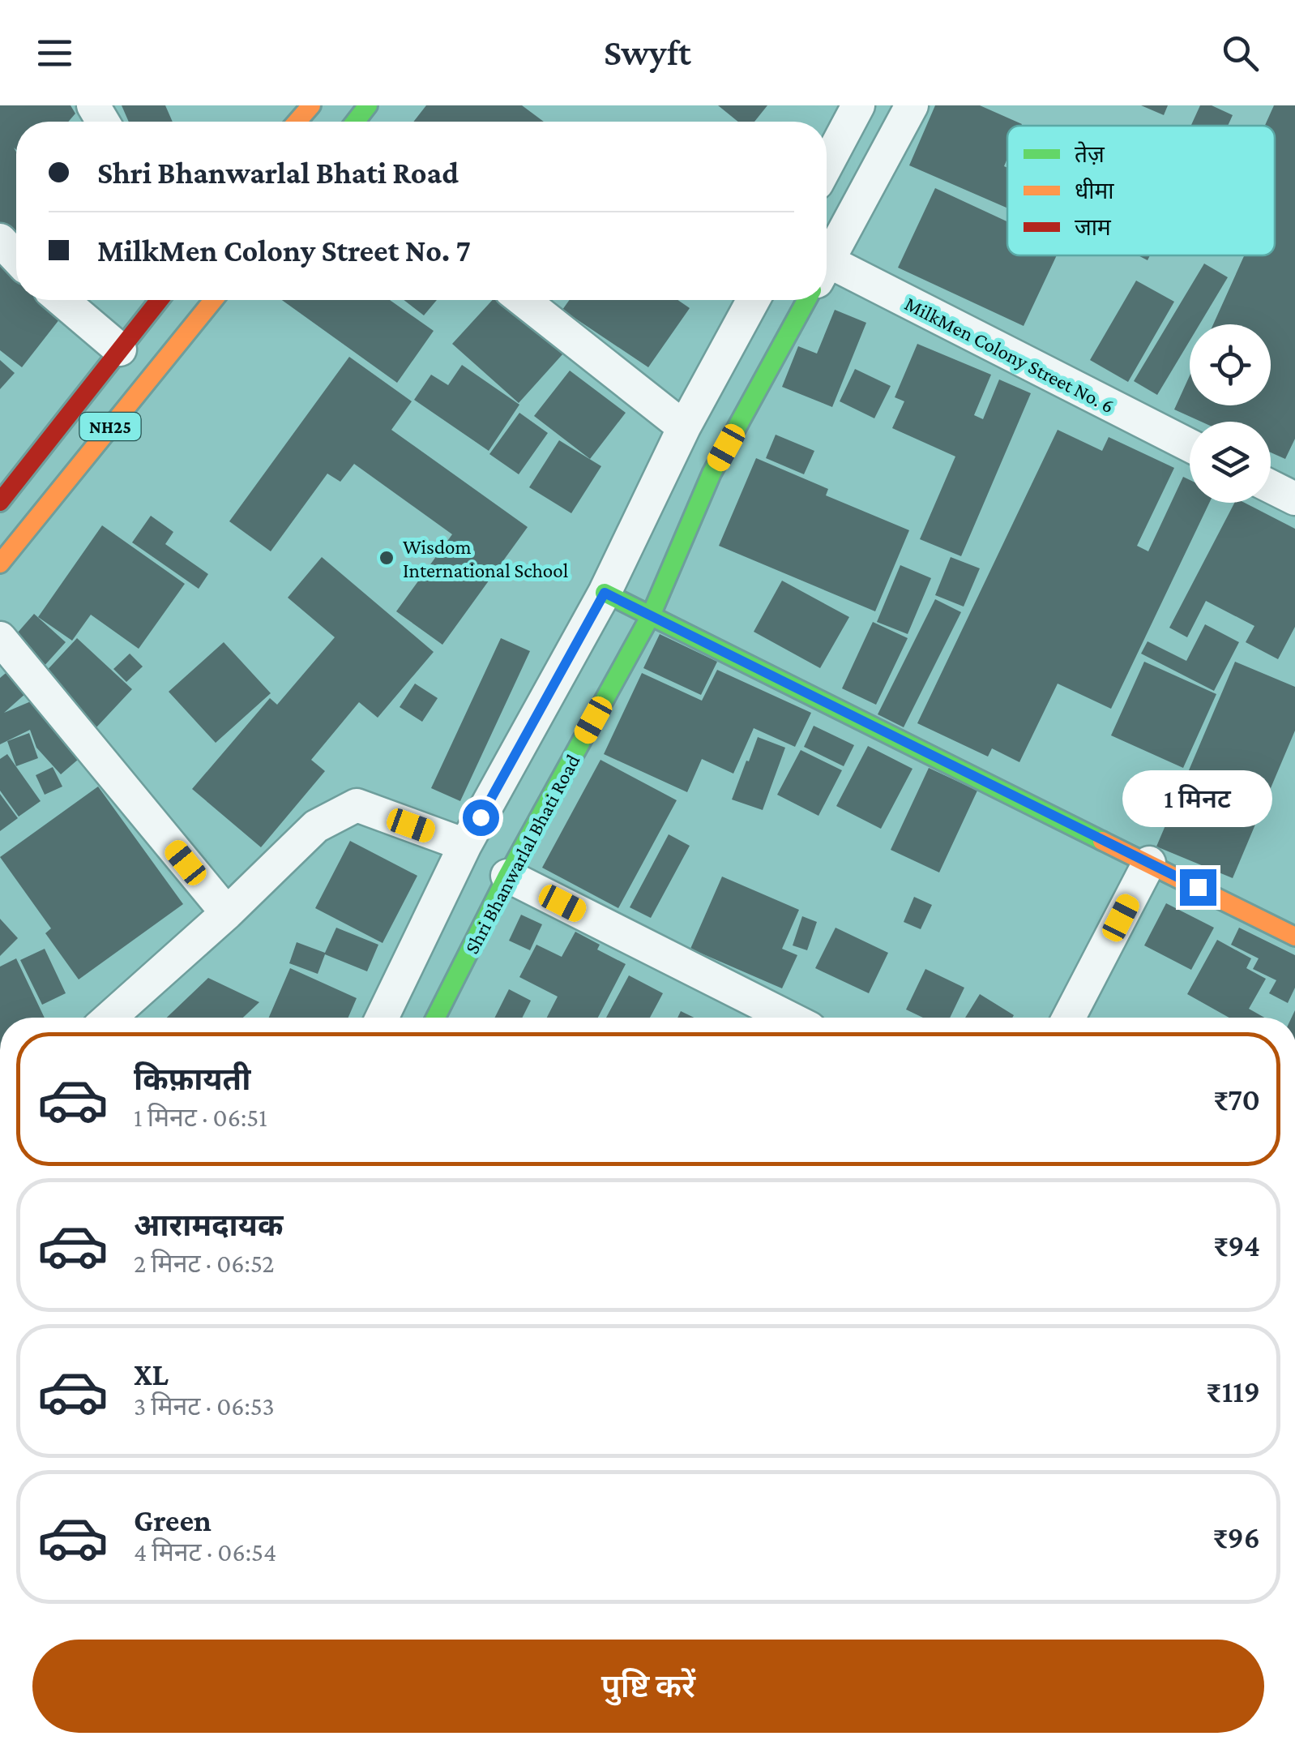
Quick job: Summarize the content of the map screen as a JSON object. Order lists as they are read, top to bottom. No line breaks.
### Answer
{"streets":{"street":["MilkMen Colony Street No. 6","NH25","Shri Bhanwarlal Bhati Road"]},"places":["Wisdom International School"],"legend":["तेज़","धीमा","जाम"],"page":{"header":"Swyft","banner":["Shri Bhanwarlal Bhati Road","MilkMen Colony Street No. 7"],"bubble":"1 मिनट","list":[{"name":"किफ़ायती","note":"1 मिनट · 06:51","value":"₹70"},{"name":"आरामदायक","note":"2 मिनट · 06:52","value":"₹94"},{"name":"XL","note":"3 मिनट · 06:53","value":"₹119"},{"name":"Green","note":"4 मिनट · 06:54","value":"₹96"}],"buttons":"पुष्टि करें"}}
